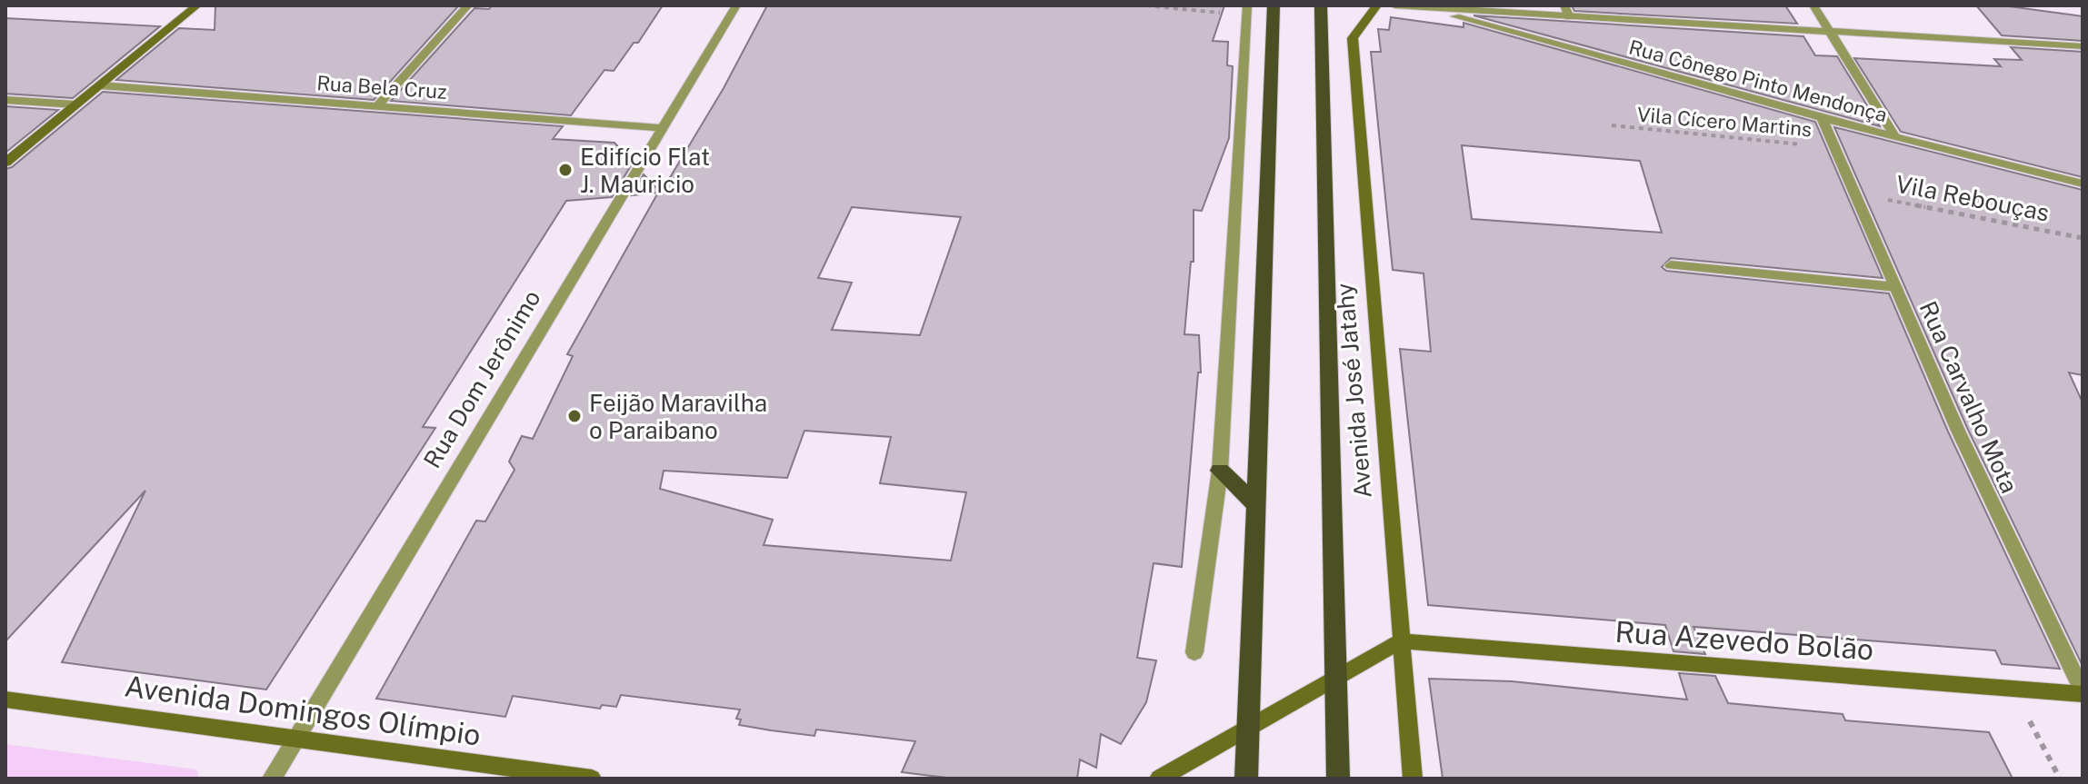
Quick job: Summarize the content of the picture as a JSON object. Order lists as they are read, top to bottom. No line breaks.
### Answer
{"streets":{"main road":["Avenida José Jatahy"],"street":["Rua Cônego Pinto Mendonça","Rua Bela Cruz","Rua Dom Jerônimo","Rua Carvalho Mota","Rua Azevedo Bolão","Avenida Domingos Olímpio"],"path":["Vila Cícero Martins","Vila Rebouças"]},"crossings":[["Rua Cônego Pinto Mendonça","Rua Carvalho Mota"],["Rua Bela Cruz","Rua Dom Jerônimo"],["Vila Cícero Martins","Rua Carvalho Mota"],["Vila Rebouças","Rua Carvalho Mota"],["Rua Dom Jerônimo","Avenida Domingos Olímpio"],["Avenida José Jatahy","Rua Azevedo Bolão"],["Rua Carvalho Mota","Rua Azevedo Bolão"]],"places":["Edifício Flat J. Mauricio","Feijão Maravilha o Paraibano"]}
